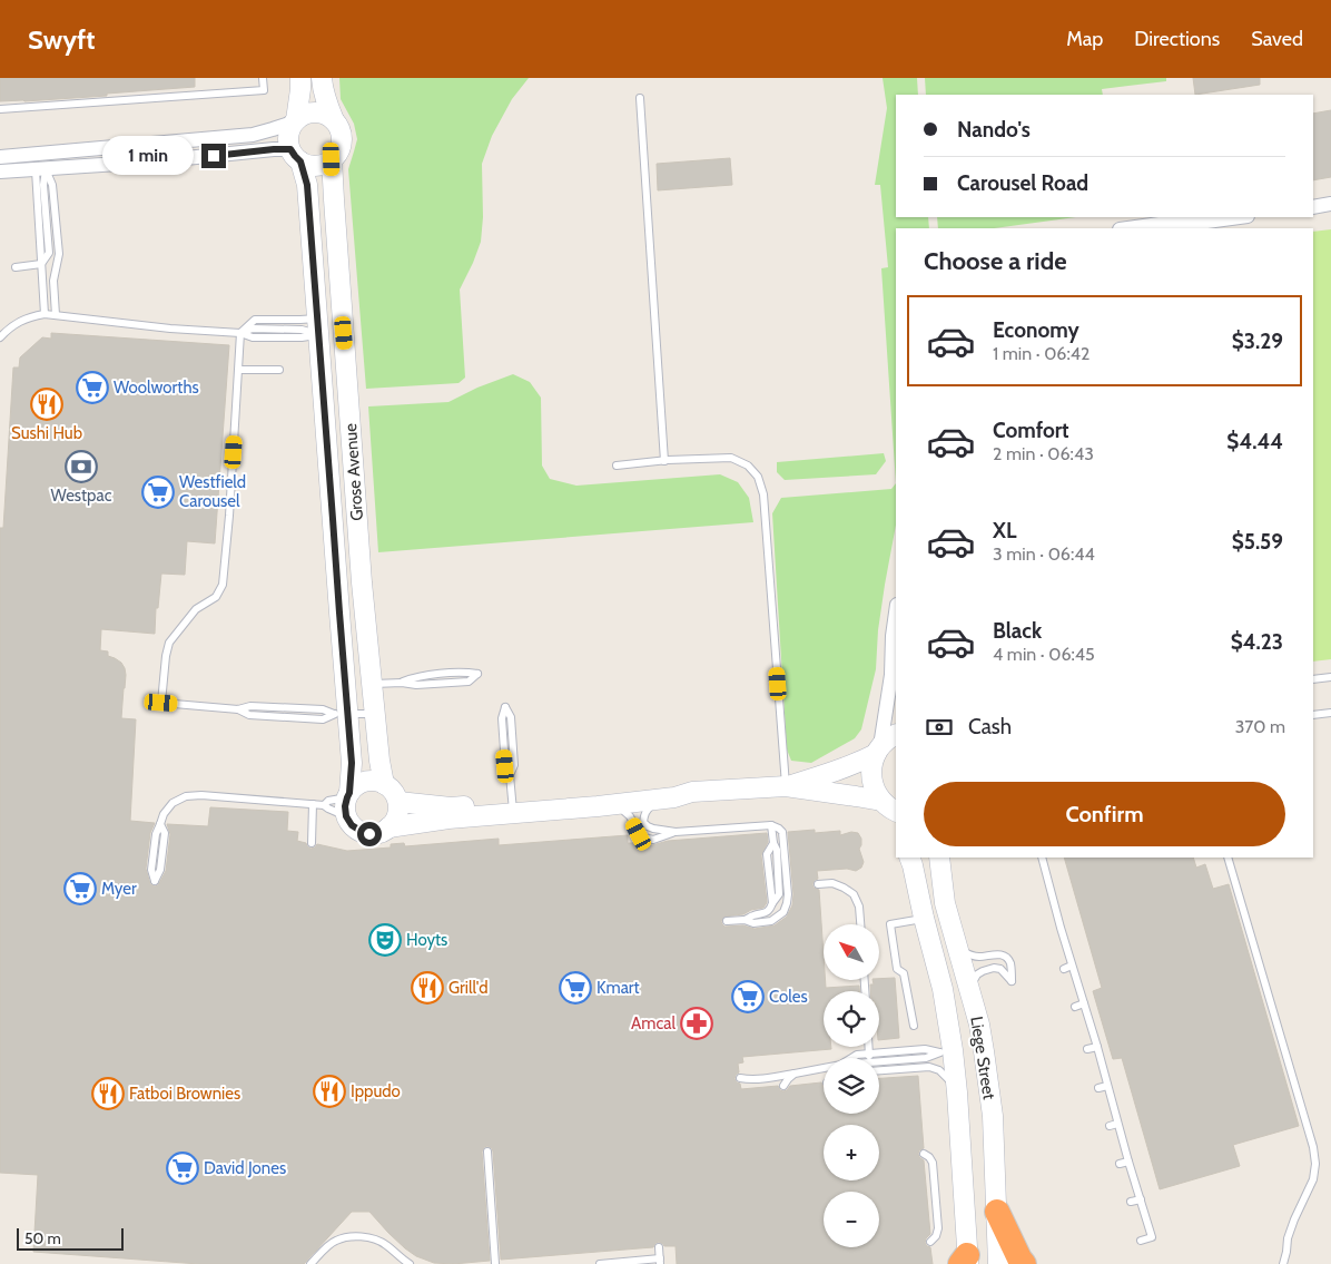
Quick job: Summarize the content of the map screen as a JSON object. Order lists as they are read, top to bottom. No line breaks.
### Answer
{"streets":{"street":["Grose Avenue","Liege Street"]},"places":{"supermarket":["Woolworths","Westfield Carousel","Myer","Kmart","Coles","David Jones"],"restaurant":["Sushi Hub","Grill'd","Ippudo","Fatboi Brownies"],"bank":["Westpac"],"theatre":["Hoyts"],"pharmacy":["Amcal"]},"scale_bar":"50 m","north":"top left","page":{"header":"Swyft","nav":["Map","Directions","Saved"],"banner":["Nando's","Carousel Road"],"bubble":"1 min","heading":"Choose a ride","list":[{"name":"Economy","note":"1 min · 06:42","value":"$3.29"},{"name":"Comfort","note":"2 min · 06:43","value":"$4.44"},{"name":"XL","note":"3 min · 06:44","value":"$5.59"},{"name":"Black","note":"4 min · 06:45","value":"$4.23"}],"pay":["Cash","370 m"],"buttons":"Confirm","map_buttons":["+","−"],"scale":"50 m"}}
